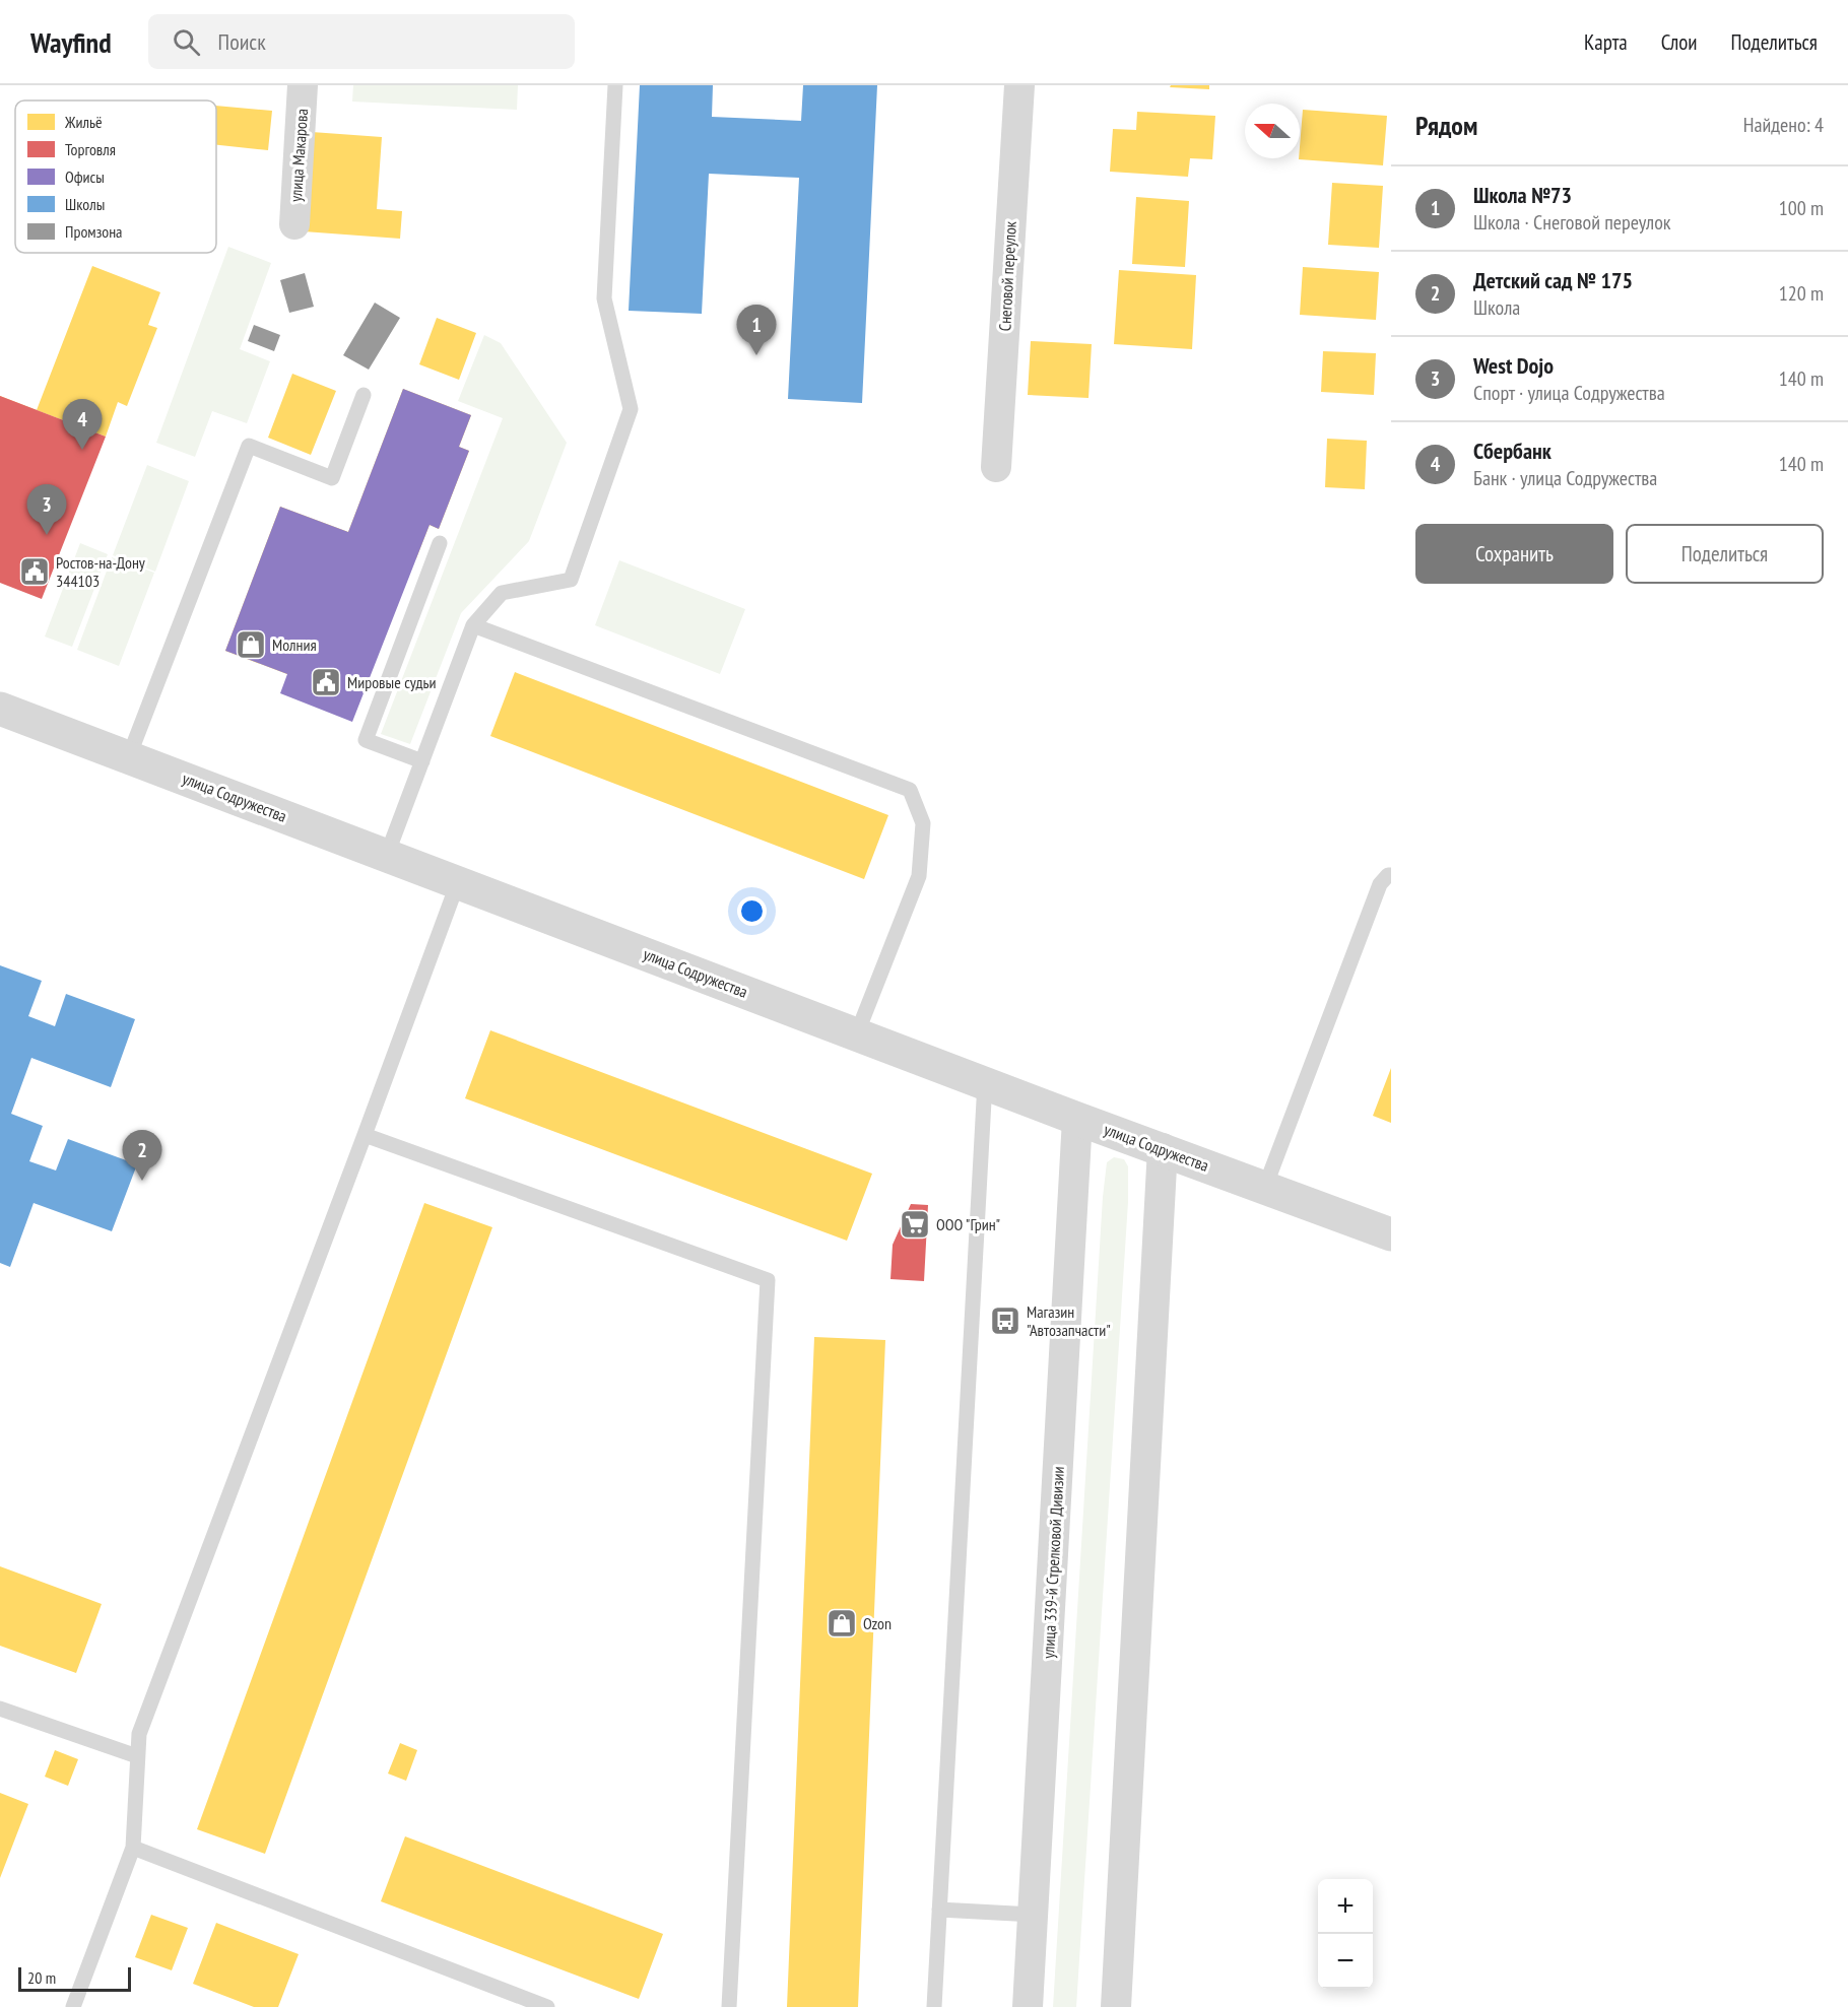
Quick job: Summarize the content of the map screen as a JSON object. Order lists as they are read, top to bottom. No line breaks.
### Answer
{"streets":{"street":["улица Макарова","Снеговой переулок","улица Содружества","улица 339-й Стрелковой Дивизии"]},"crossings":[["улица Содружества","улица 339-й Стрелковой Дивизии"]],"places":{"public building":["Ростов-на-Дону 344103","Мировые судьи"],"shop":["Молния","Ozon"],"supermarket":["ООО \"Грин\""],"bus stop":["Магазин \"Автозапчасти\""]},"legend":["Жильё","Торговля","Офисы","Школы","Промзона"],"scale_bar":"20 m","north":"left","page":{"header":"Wayfind","search":"Поиск","nav":["Карта","Слои","Поделиться"],"heading":["Рядом","Найдено: 4"],"list":[{"mark":"1","name":"Школа №73","note":"Школа · Снеговой переулок","value":"100 m"},{"mark":"2","name":"Детский сад № 175","note":"Школа","value":"120 m"},{"mark":"3","name":"West Dojo","note":"Спорт · улица Содружества","value":"140 m"},{"mark":"4","name":"Сбербанк","note":"Банк · улица Содружества","value":"140 m"}],"pins":["1","4","3","2"],"buttons":["Сохранить","Поделиться"],"map_buttons":["+","−"],"scale":"20 m"}}
